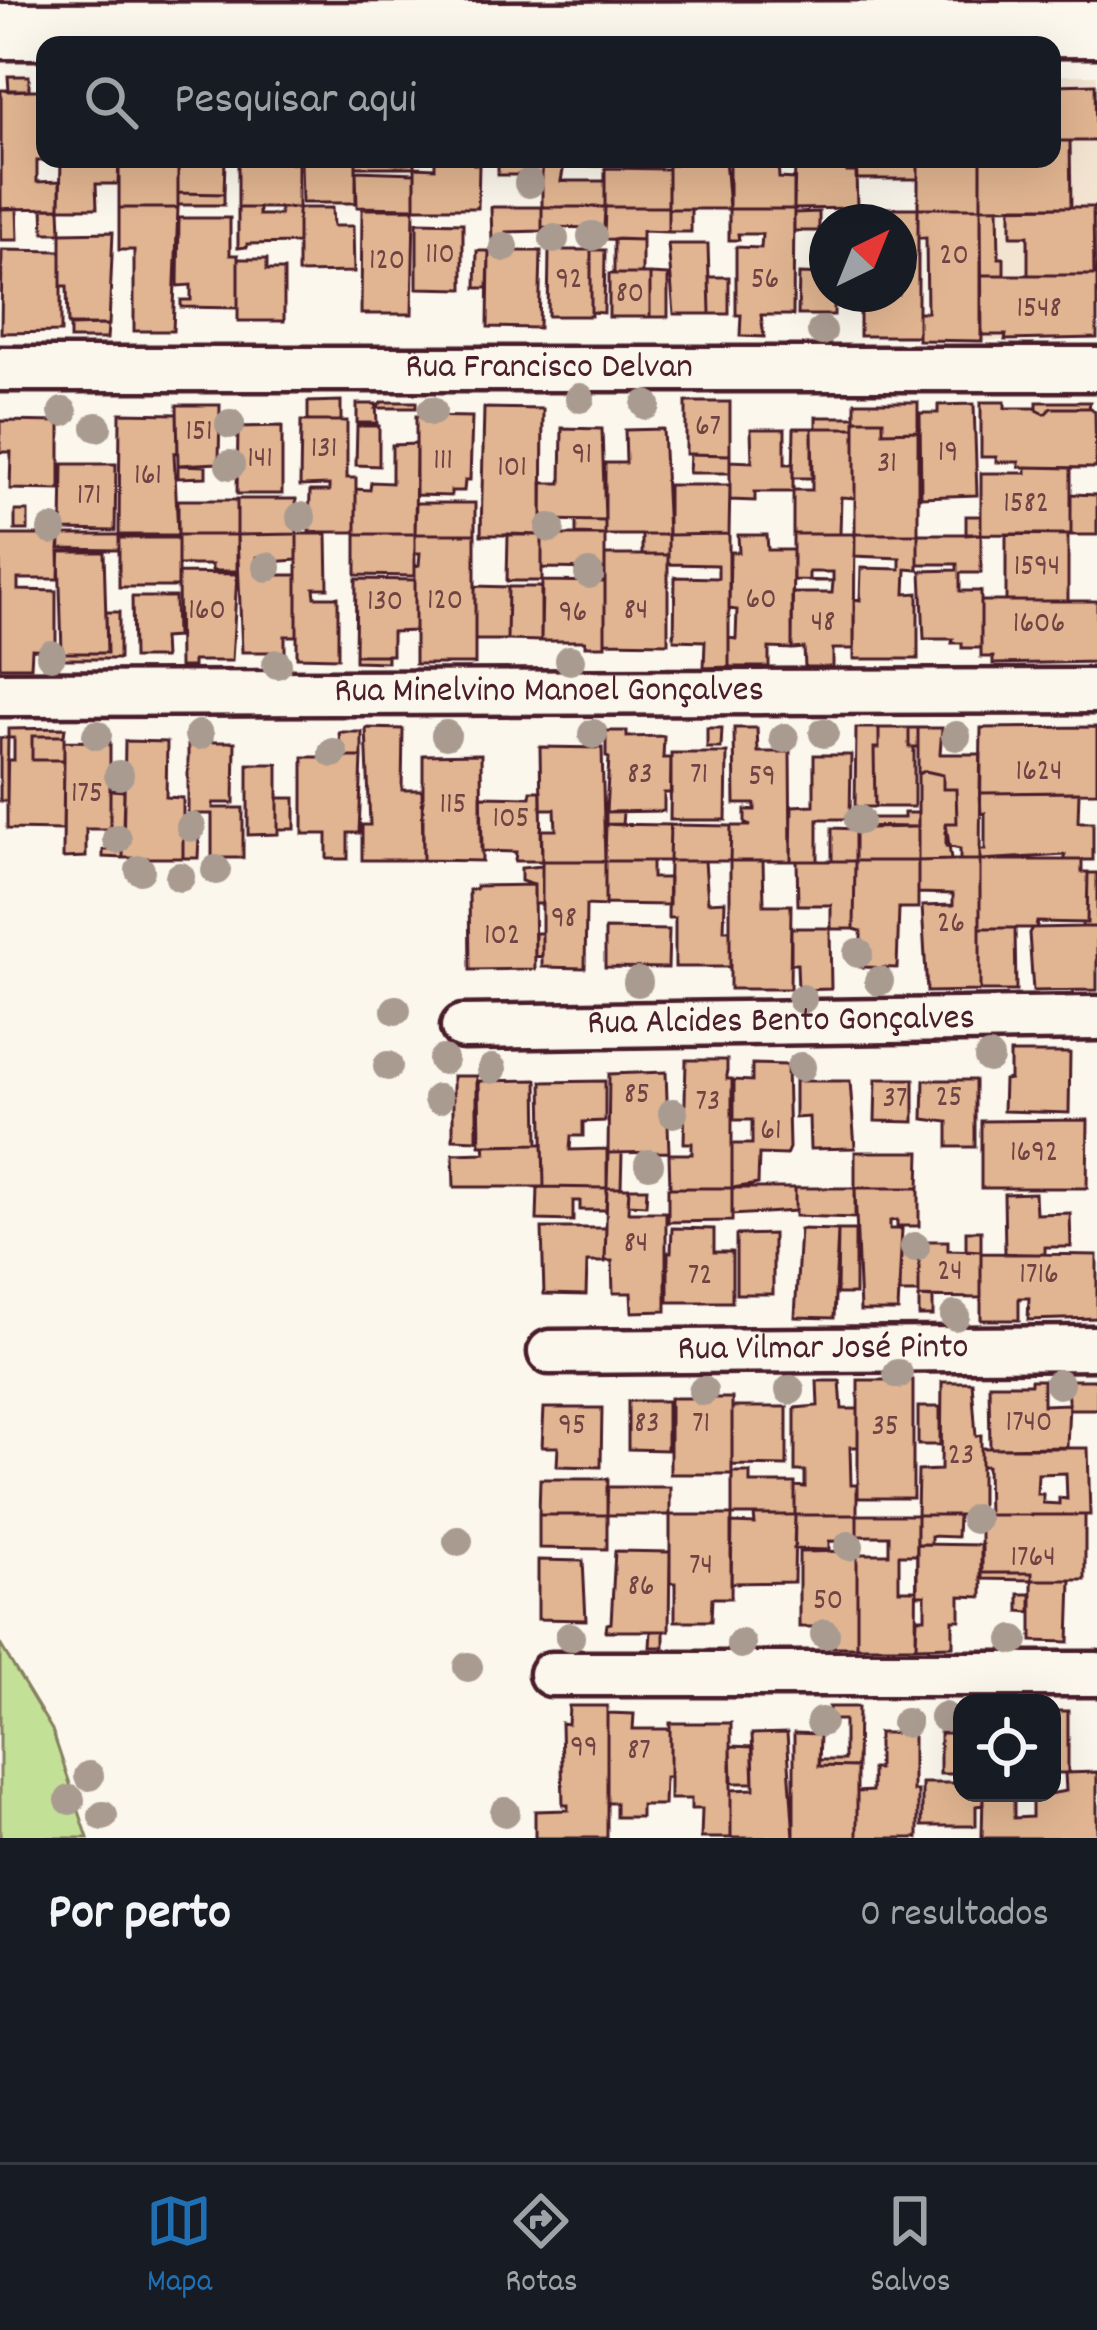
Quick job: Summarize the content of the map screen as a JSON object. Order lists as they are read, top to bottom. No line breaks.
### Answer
{"streets":{"street":["Rua Francisco Delvan","Rua Minelvino Manoel Gonçalves","Rua Alcides Bento Gonçalves","Rua Vilmar José Pinto"]},"house_numbers":["110","20","120","92","56","80","1548","67","151","131","19","91","141","111","31","101","161","171","1582","1594","60","120","130","160","84","96","48","1606","1624","83","71","59","175","115","105","98","26","102","85","25","37","73","61","1692","84","24","1716","72","1740","83","71","95","35","23","1764","74","86","50","99","87"],"north":"top right","page":{"search":"Pesquisar aqui","heading":["Por perto","0 resultados"],"nav":["Mapa","Rotas","Salvos"]}}
